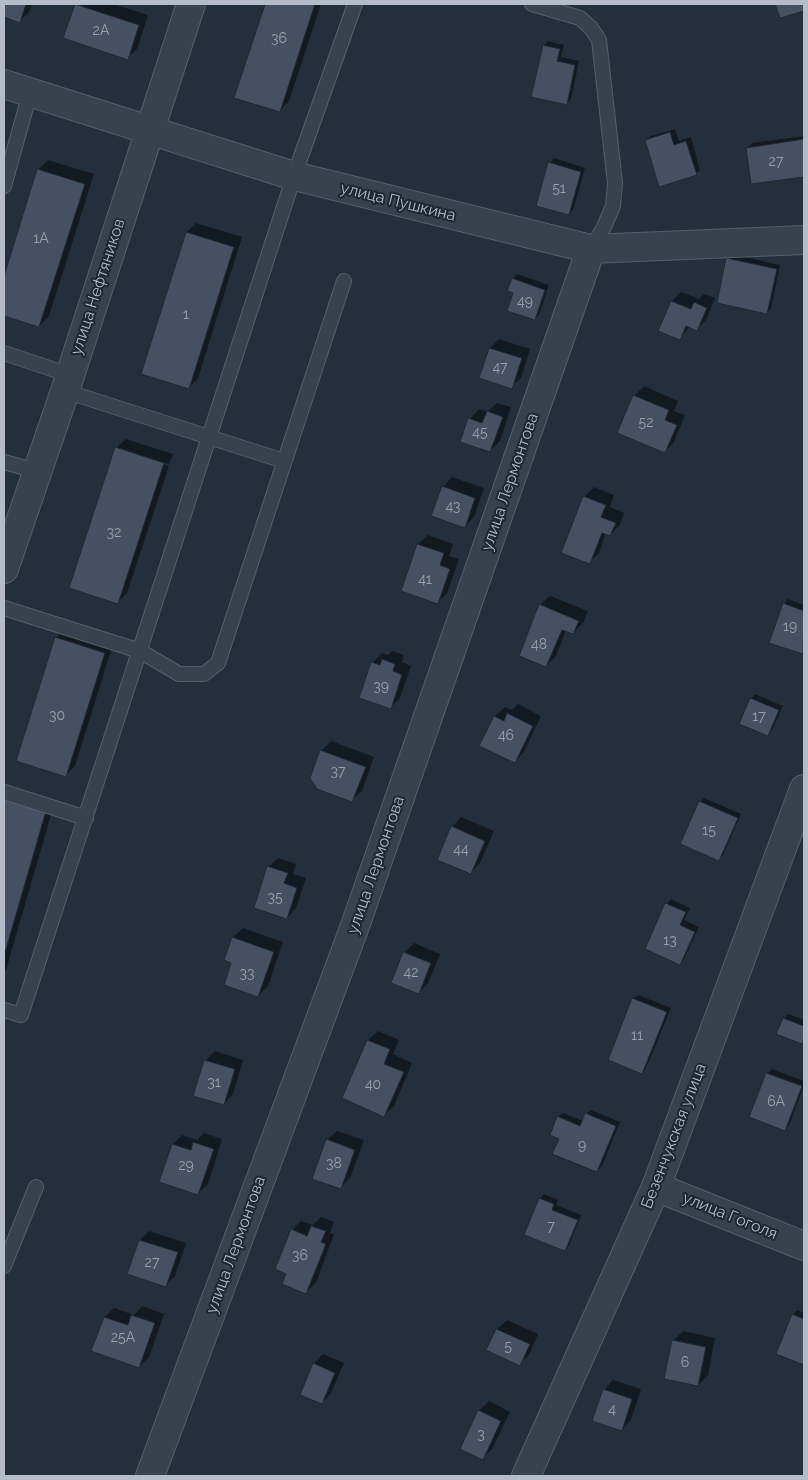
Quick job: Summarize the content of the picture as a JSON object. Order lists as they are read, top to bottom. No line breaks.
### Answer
{"streets":{"street":["улица Пушкина","улица Нефтяников","улица Лермонтова","Безенчукская улица","улица Гоголя"]},"crossings":[["улица Пушкина","улица Нефтяников"],["улица Пушкина","улица Лермонтова"],["Безенчукская улица","улица Гоголя"]],"house_numbers":["2А","36","27","51","1А","49","1","47","52","45","43","32","41","19","48","39","30","17","46","37","15","44","35","13","42","33","11","31","40","6А","9","38","29","7","36","27","25А","5","6","4","3"]}
